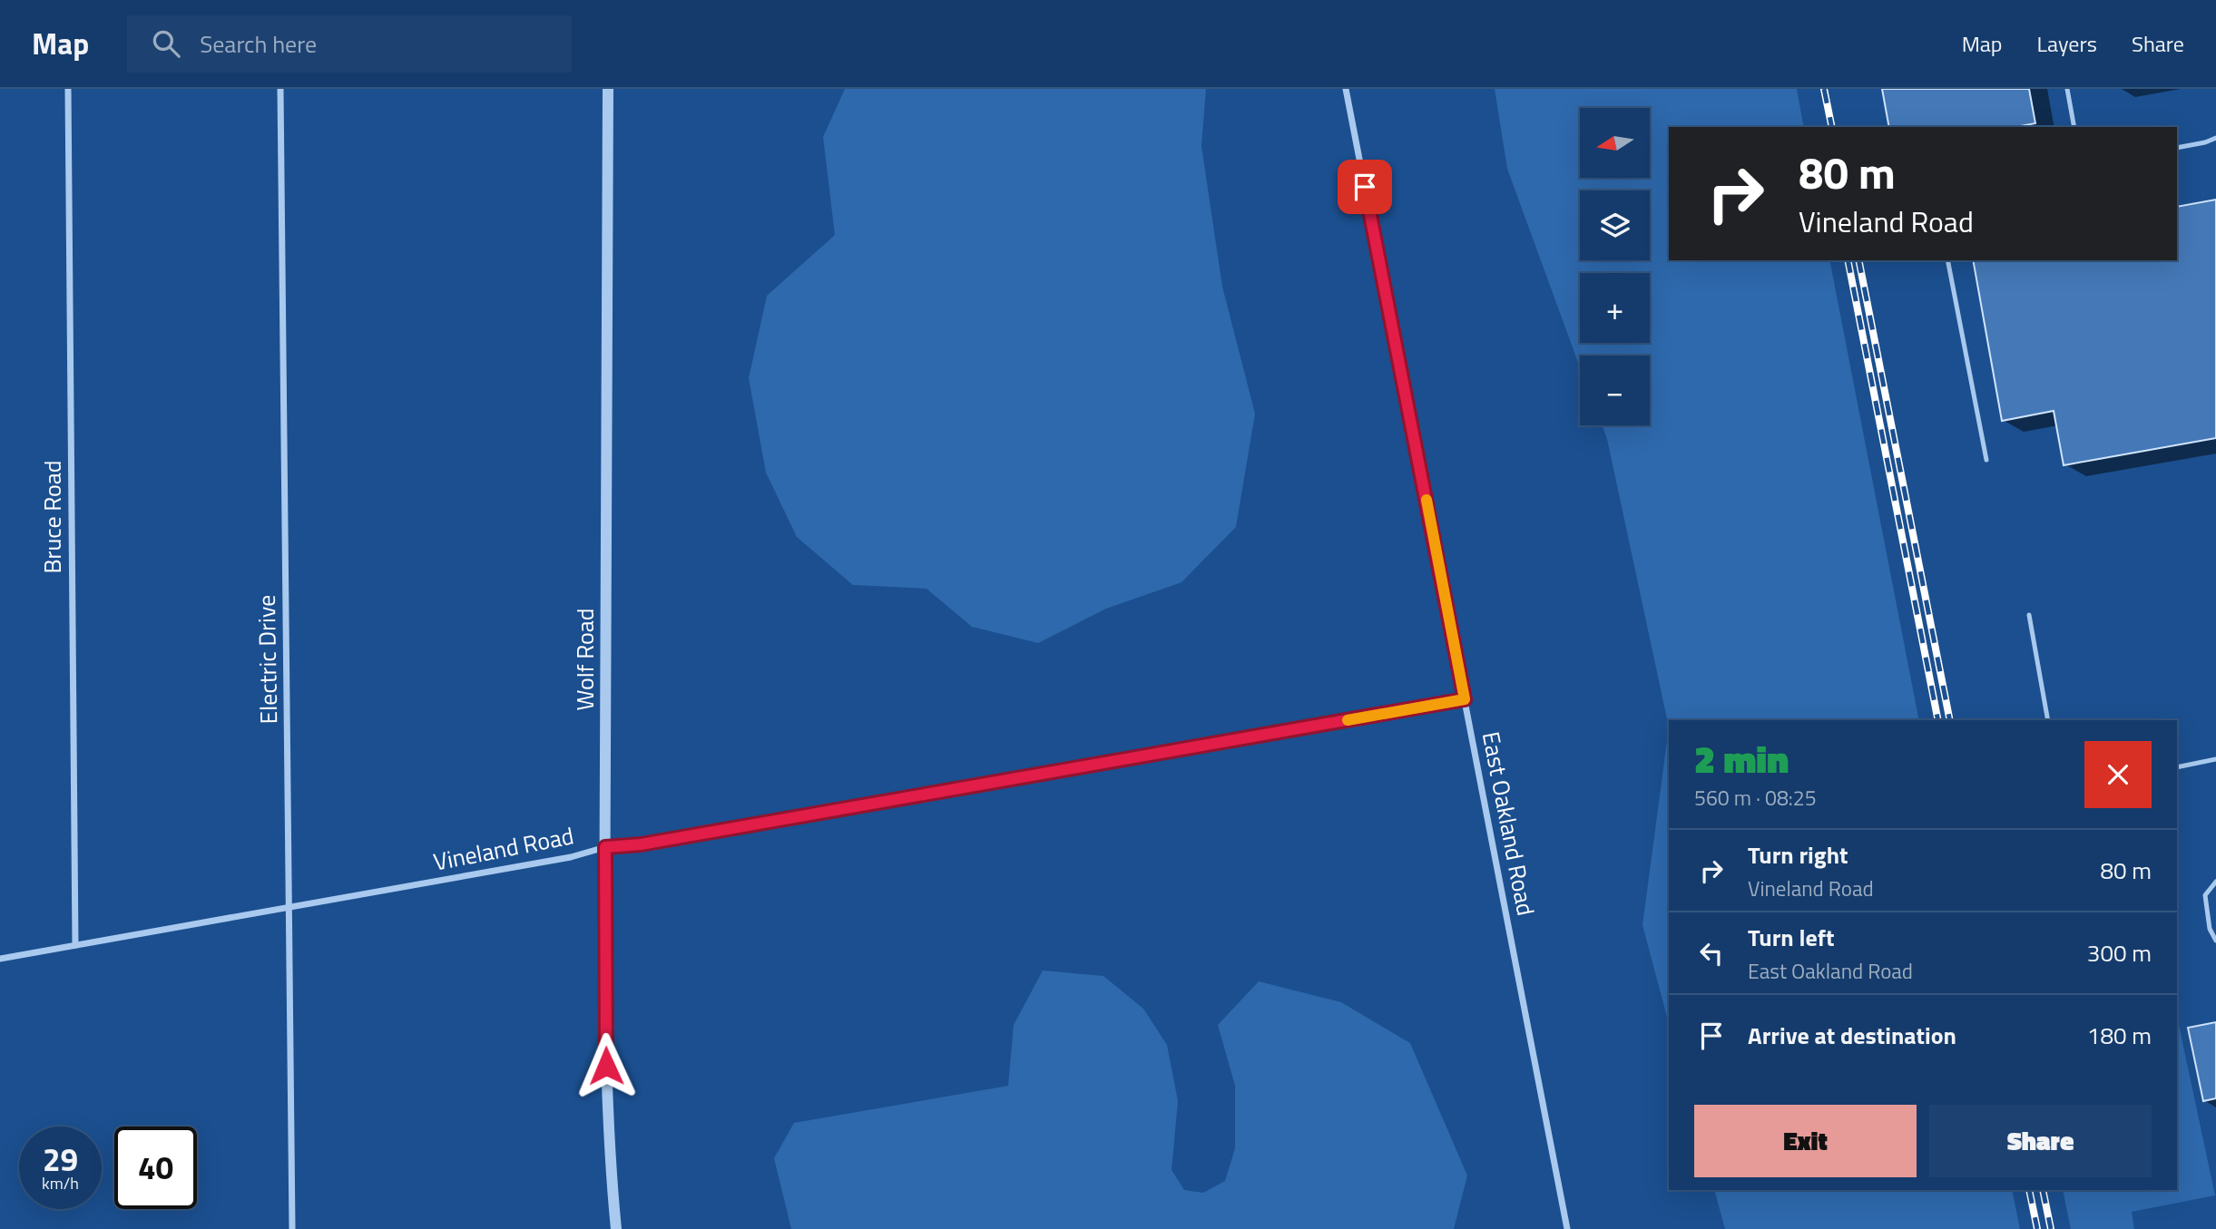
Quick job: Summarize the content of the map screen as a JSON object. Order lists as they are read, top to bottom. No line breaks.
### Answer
{"streets":{"street":["Bruce Road","Electric Drive","Wolf Road","East Oakland Road","Vineland Road"]},"crossings":[["Bruce Road","Vineland Road"],["Electric Drive","Vineland Road"],["Wolf Road","Vineland Road"],["East Oakland Road","Vineland Road"]],"north":"left","page":{"header":"Map","search":"Search here","nav":["Map","Layers","Share"],"map_buttons":["+","−"],"turn":["80 m","Vineland Road"],"heading":["2 min","560 m · 08:25"],"list":[{"name":"Turn right","note":"Vineland Road","value":"80 m"},{"name":"Turn left","note":"East Oakland Road","value":"300 m"},{"name":"Arrive at destination","value":"180 m"}],"buttons":["Exit","Share"],"speed":"29 km/h","limit":"40"}}
